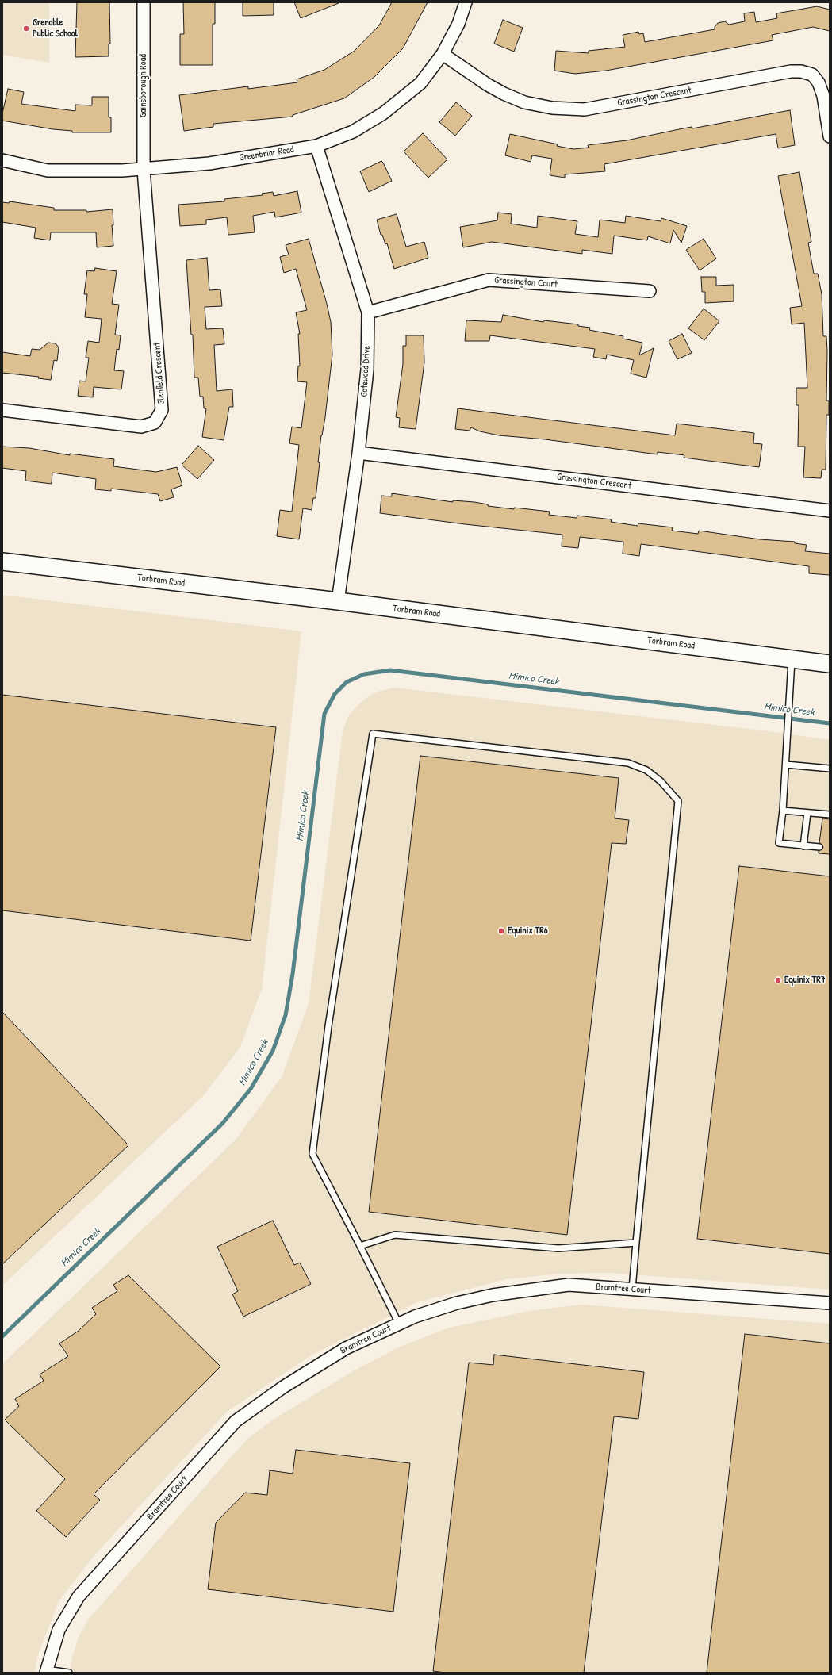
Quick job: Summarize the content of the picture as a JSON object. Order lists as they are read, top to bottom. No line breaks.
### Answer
{"streets":{"main road":["Torbram Road"],"street":["Gainsborough Road","Grassington Crescent","Greenbriar Road","Grassington Court","Gatewood Drive","Glenfield Crescent","Bramtree Court"]},"crossings":[["Gainsborough Road","Greenbriar Road"],["Gainsborough Road","Glenfield Crescent"],["Grassington Crescent","Greenbriar Road"],["Grassington Crescent","Gatewood Drive"],["Greenbriar Road","Gatewood Drive"],["Greenbriar Road","Glenfield Crescent"],["Grassington Court","Gatewood Drive"],["Gatewood Drive","Torbram Road"]],"water":["Mimico Creek"],"places":["Grenoble Public School","Equinix TR6","Equinix TR7"]}
